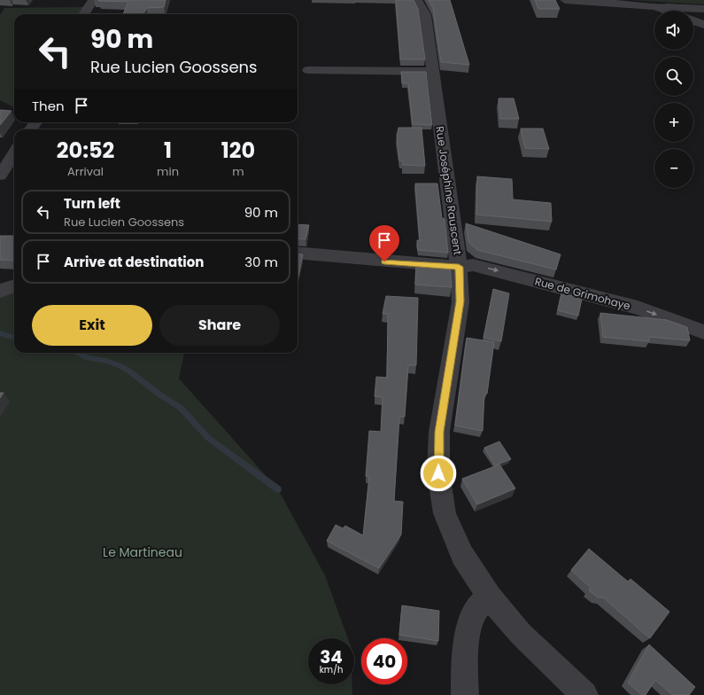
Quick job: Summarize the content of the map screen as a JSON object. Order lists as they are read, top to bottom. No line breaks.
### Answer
{"streets":{"street":["Rue Joséphine Rauscent","Rue de Grimohaye"]},"crossings":[["Rue Joséphine Rauscent","Rue de Grimohaye"]],"one_way":["Rue de Grimohaye"],"parks":["Le Martineau"],"page":{"map_buttons":["+","−"],"turn":["90 m","Rue Lucien Goossens"],"then":"Then","eta":["20:52","Arrival","1","min","120","m"],"list":[{"name":"Turn left","note":"Rue Lucien Goossens","value":"90 m"},{"name":"Arrive at destination","value":"30 m"}],"buttons":["Exit","Share"],"speed":"34 km/h","limit":"40"}}
